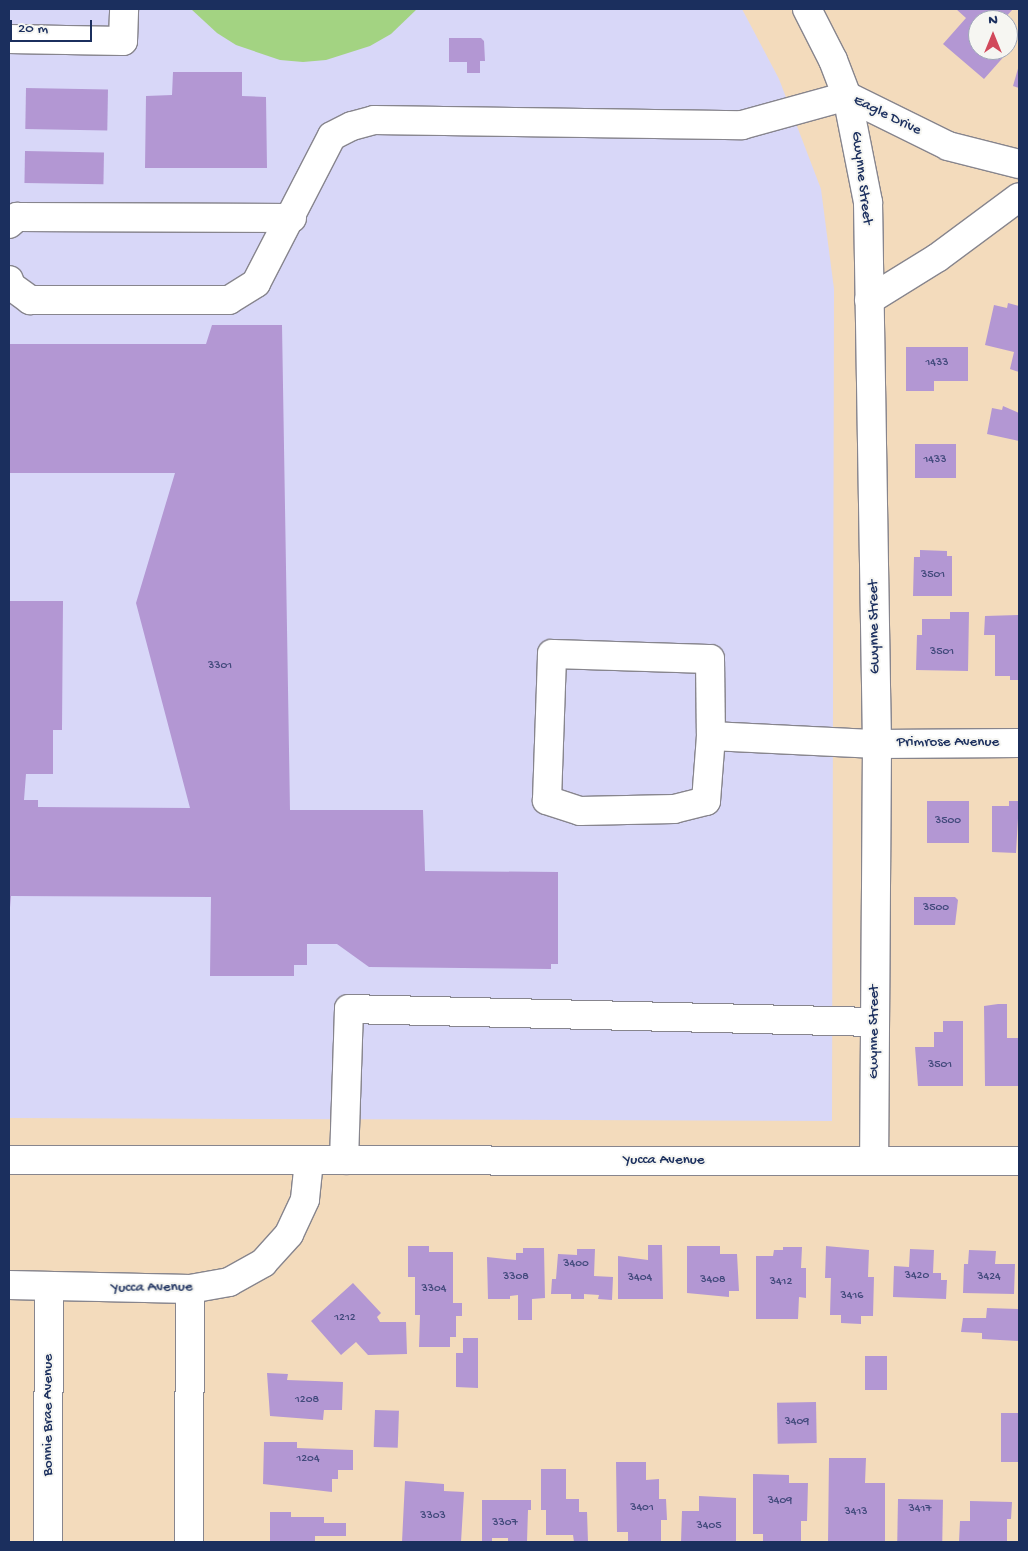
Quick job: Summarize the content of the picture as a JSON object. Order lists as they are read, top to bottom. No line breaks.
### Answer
{"streets":{"street":["Eagle Drive","Gwynne Street","Primrose Avenue","Yucca Avenue","Bonnie Brae Avenue"]},"crossings":[["Eagle Drive","Gwynne Street"],["Gwynne Street","Primrose Avenue"],["Gwynne Street","Yucca Avenue"],["Yucca Avenue","Bonnie Brae Avenue"]],"house_numbers":["1433","1433","3501","3501","3301","3500","3500","3501","3400","3420","3308","3424","3404","3408","3412","3304","3416","1212","1208","3409","1204","3409","3401","3417","3413","3303","3307","3405"],"scale_bar":"20 m","north":"top"}
